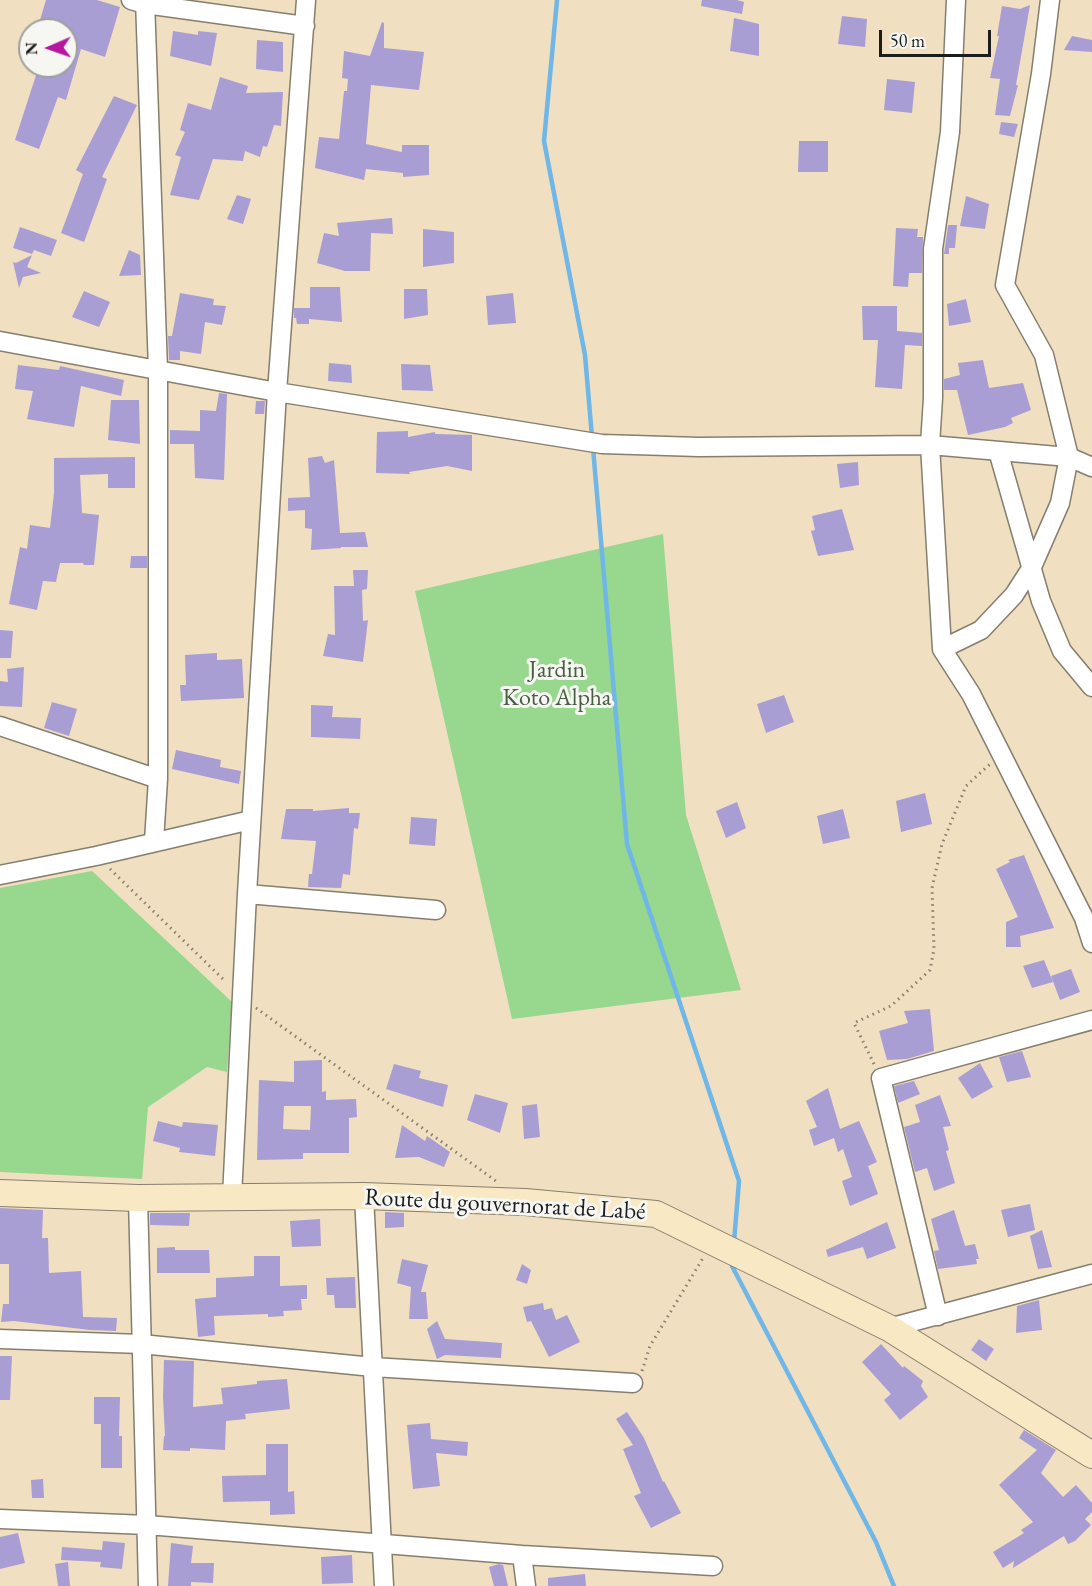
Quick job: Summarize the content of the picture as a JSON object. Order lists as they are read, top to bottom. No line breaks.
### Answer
{"streets":{"street":["Route du gouvernorat de Labé"]},"parks":["Jardin Koto Alpha"],"scale_bar":"50 m","north":"left"}
